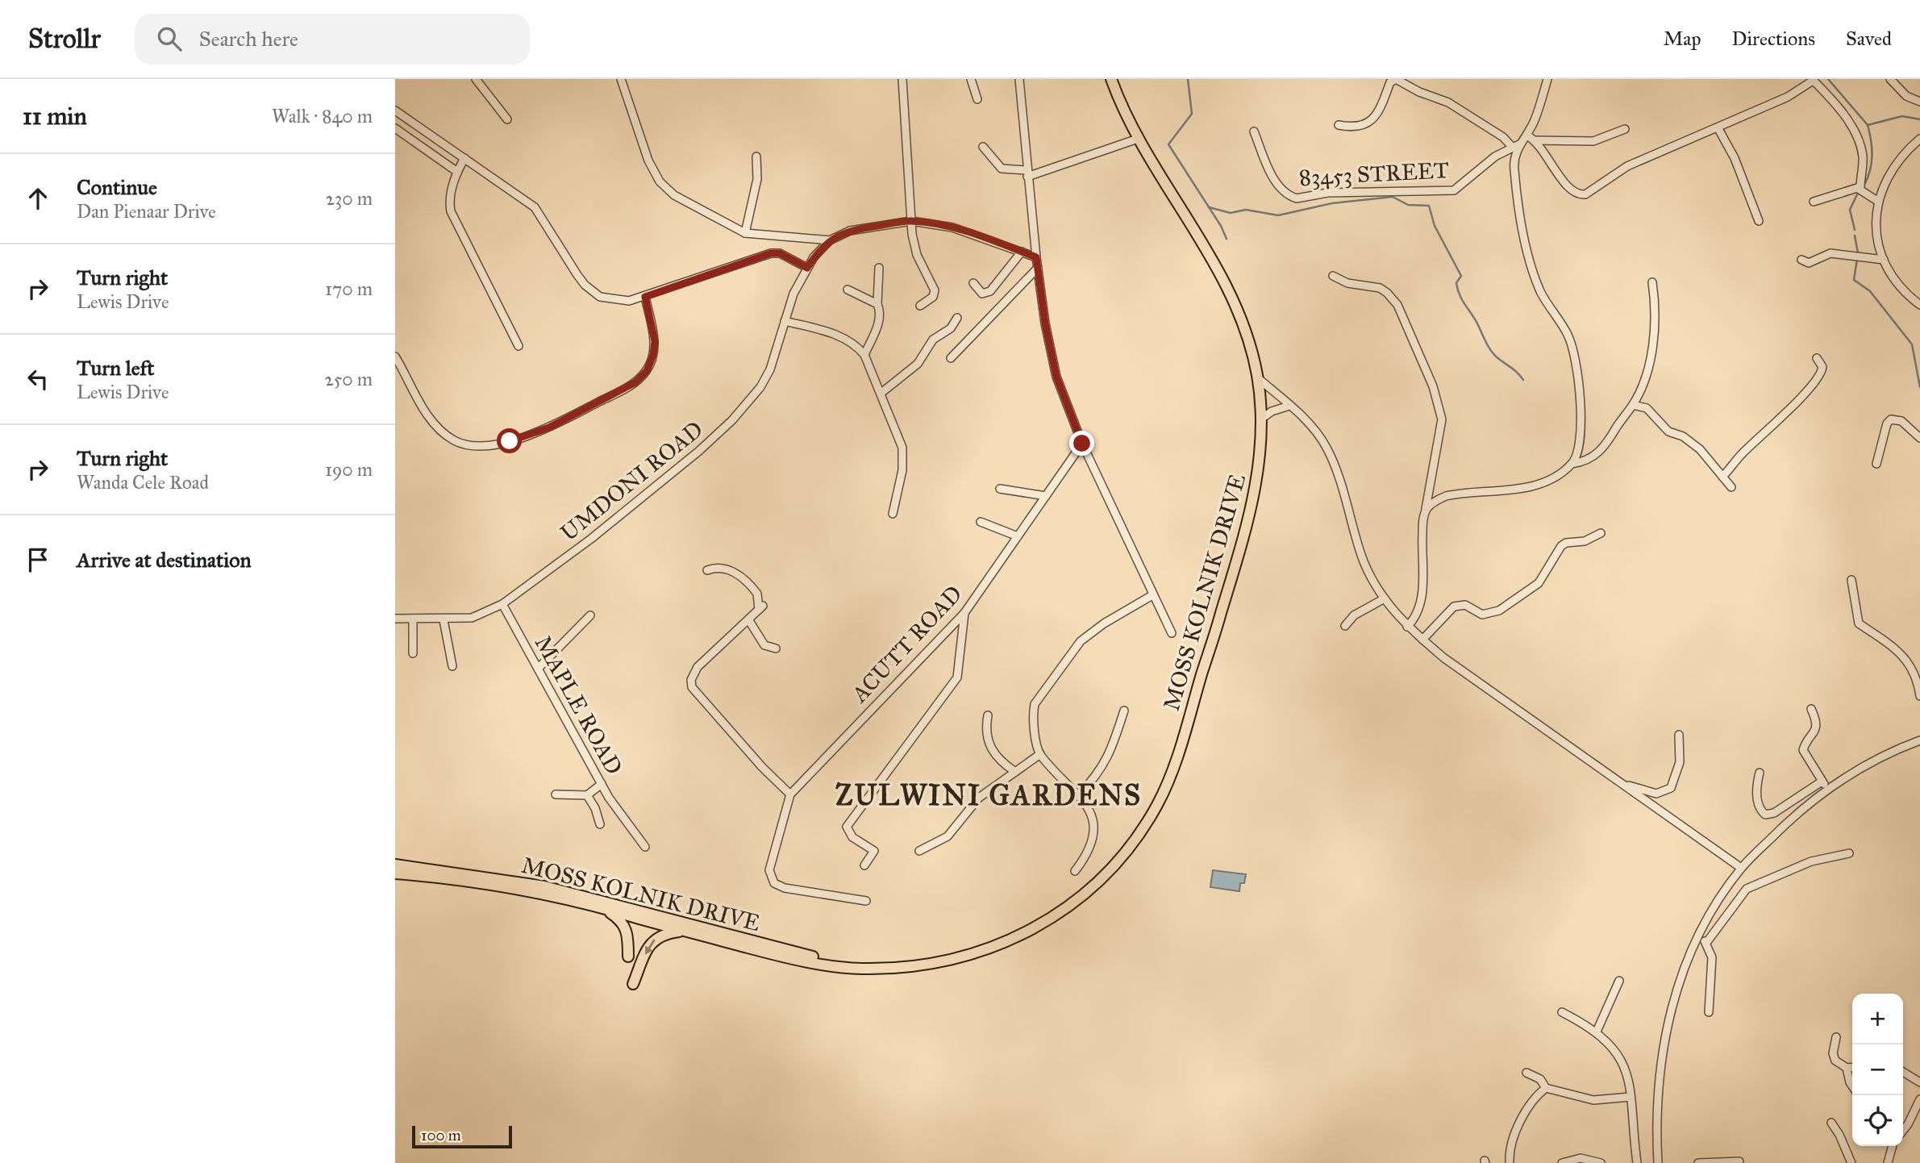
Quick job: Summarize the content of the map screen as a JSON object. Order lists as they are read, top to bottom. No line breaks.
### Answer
{"streets":{"main road":["MOSS KOLNIK DRIVE"],"street":["83453 STREET","UMDONI ROAD","ACUTT ROAD","MAPLE ROAD"]},"crossings":[["UMDONI ROAD","MAPLE ROAD"]],"districts":["ZULWINI GARDENS"],"scale_bar":"100 m","page":{"header":"Strollr","search":"Search here","nav":["Map","Directions","Saved"],"heading":["11 min","Walk · 840 m"],"list":[["Continue","Dan Pienaar Drive","230 m"],["Turn right","Lewis Drive","170 m"],["Turn left","Lewis Drive","250 m"],["Turn right","Wanda Cele Road","190 m"],"Arrive at destination"],"map_buttons":["+","−"],"scale":"100 m"}}
